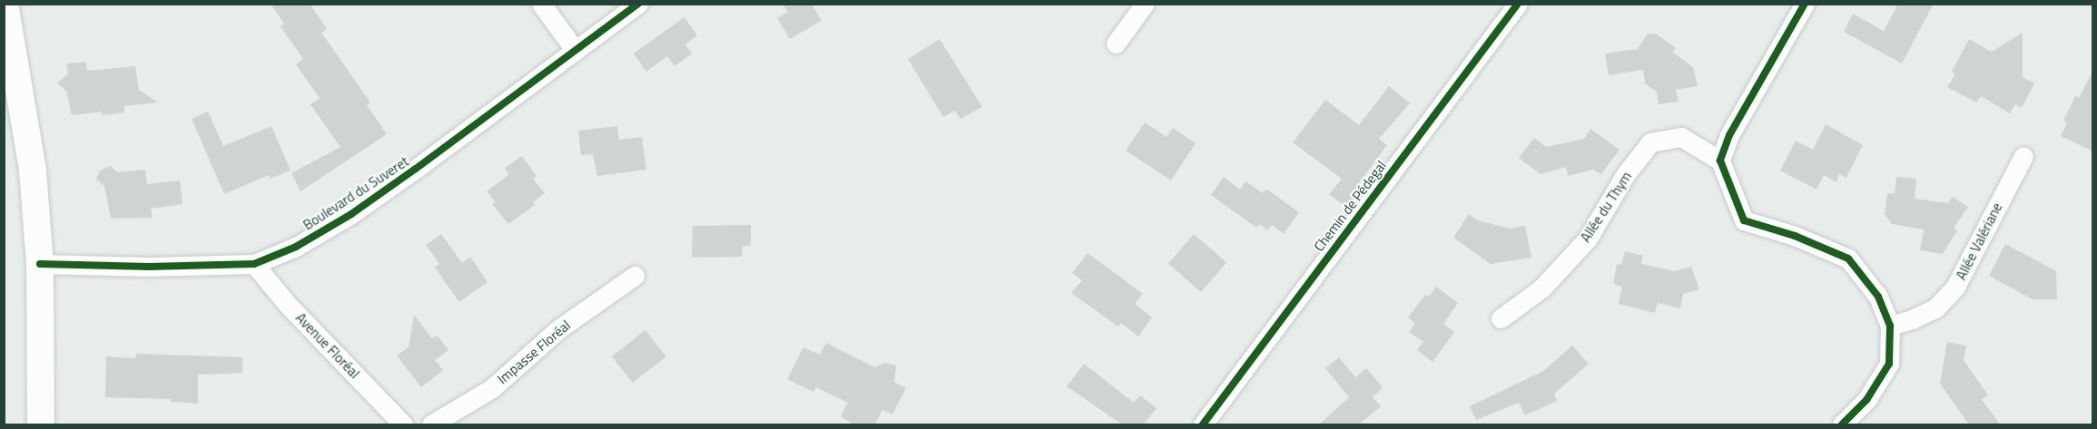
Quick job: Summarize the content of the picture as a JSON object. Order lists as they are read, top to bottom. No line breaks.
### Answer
{"streets":{"street":["Boulevard du Suveret","Chemin de Pédegal","Allée du Thym","Allée Valériane","Avenue Floréal","Impasse Floréal"]},"crossings":[["Boulevard du Suveret","Avenue Floréal"]]}
